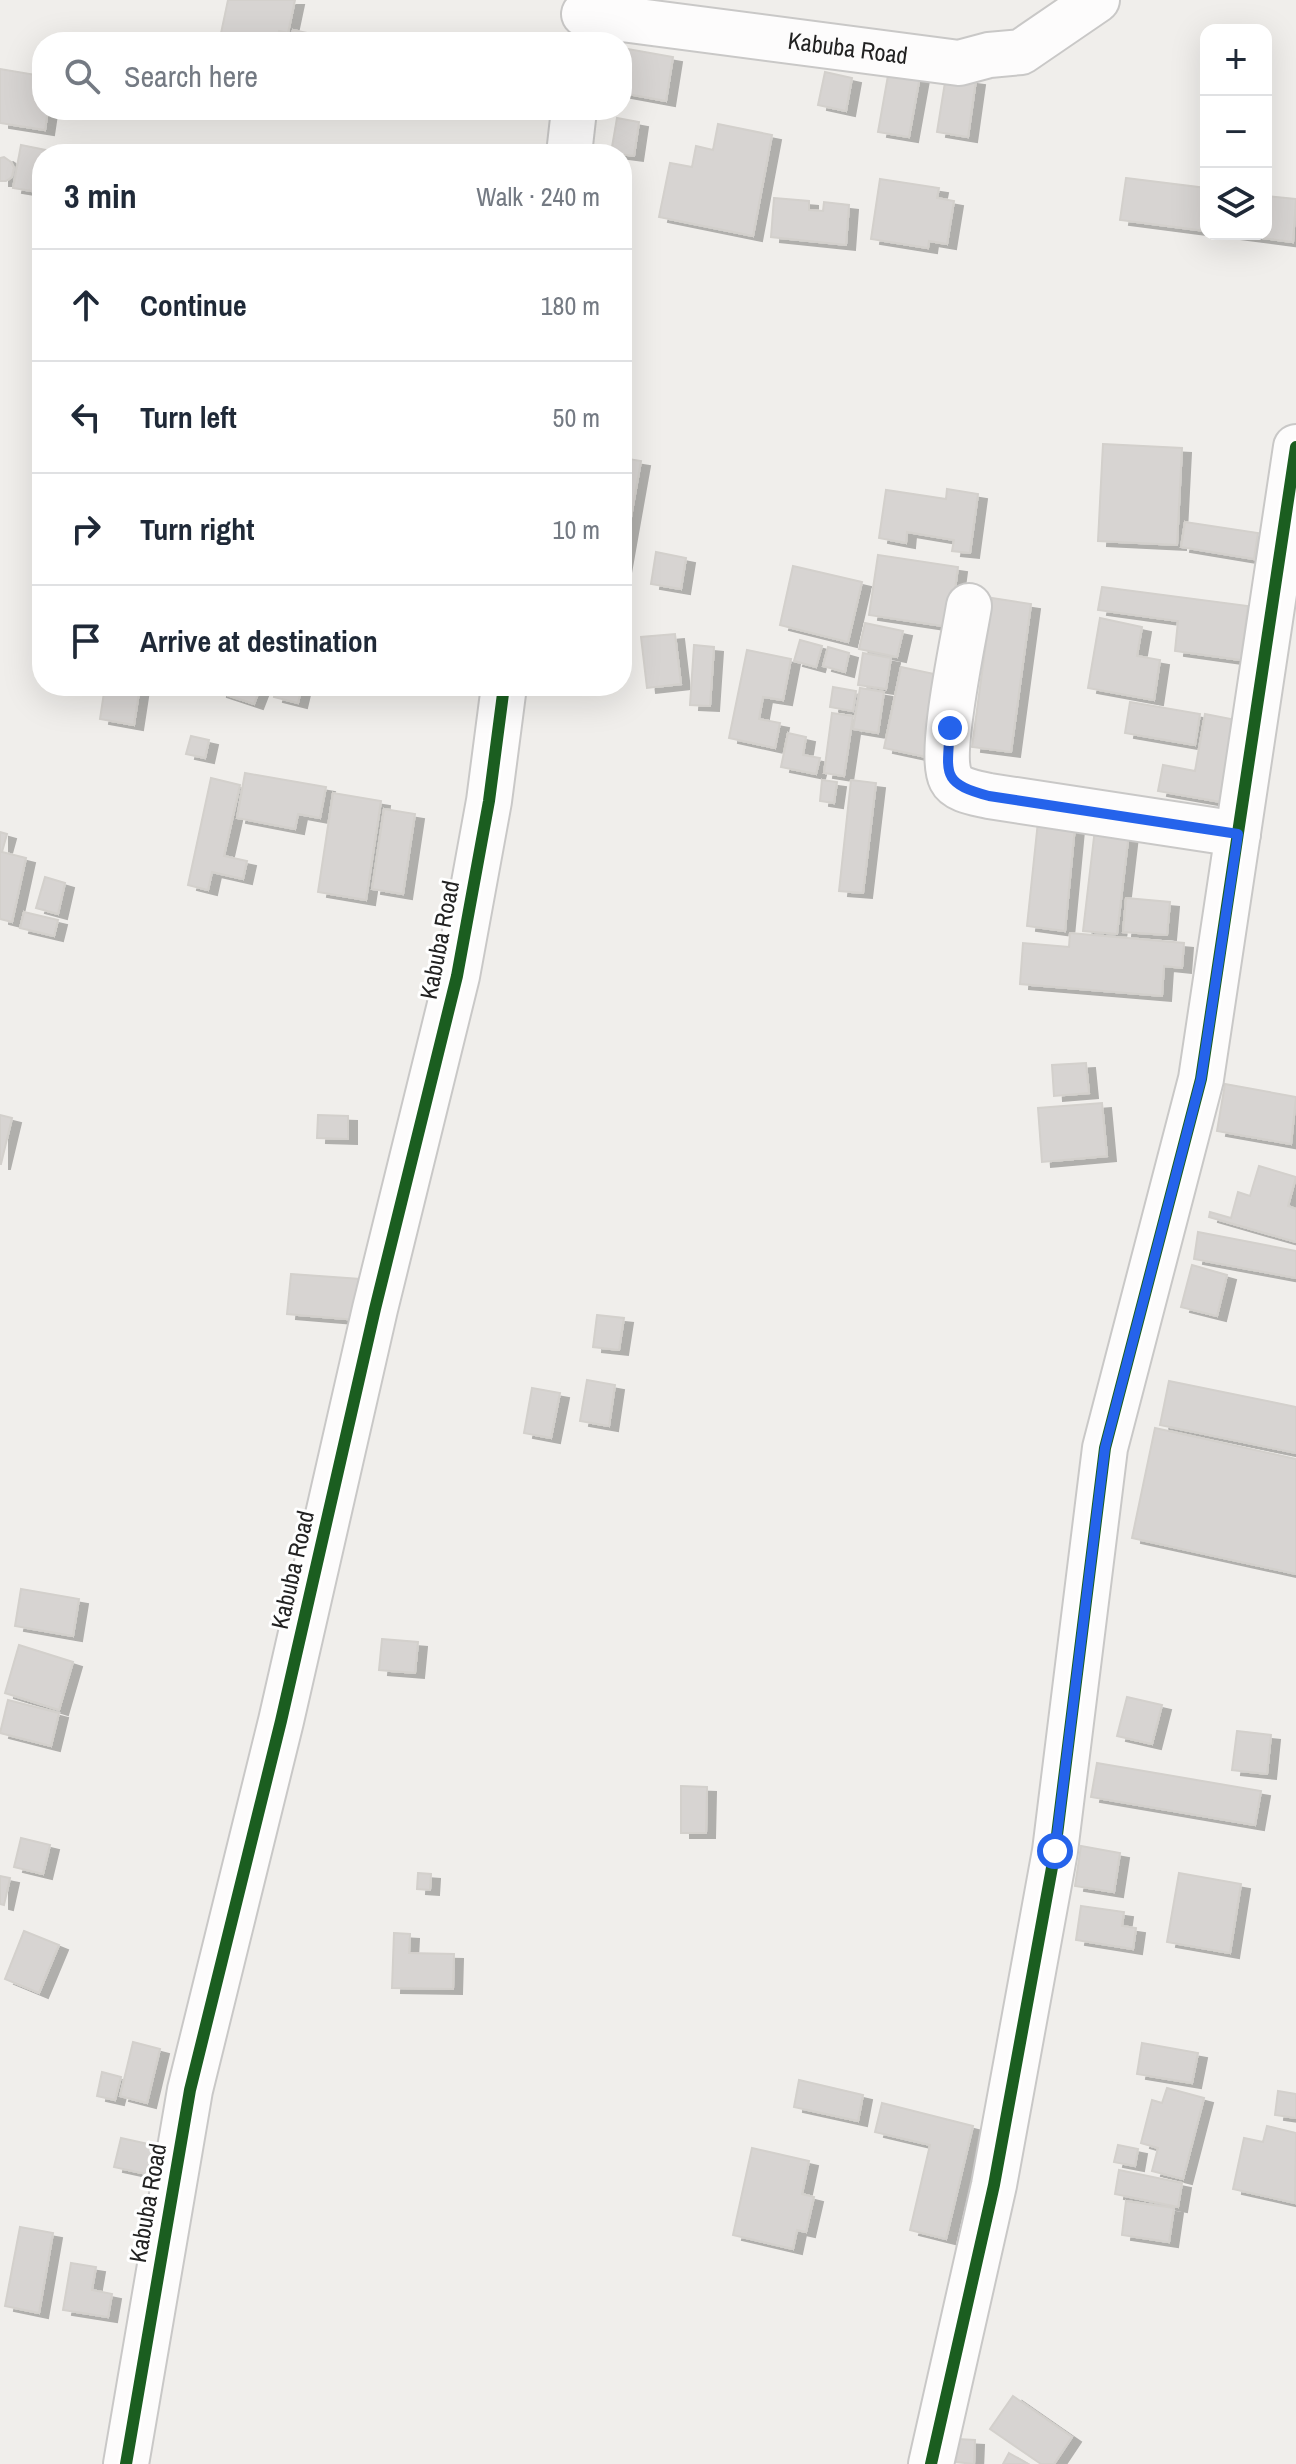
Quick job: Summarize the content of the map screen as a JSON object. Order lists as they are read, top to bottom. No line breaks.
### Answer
{"streets":{"street":["Kabuba Road"]},"page":{"map_buttons":["+","−"],"search":"Search here","heading":["3 min","Walk · 240 m"],"list":[["Continue","180 m"],["Turn left","50 m"],["Turn right","10 m"],"Arrive at destination"]}}
